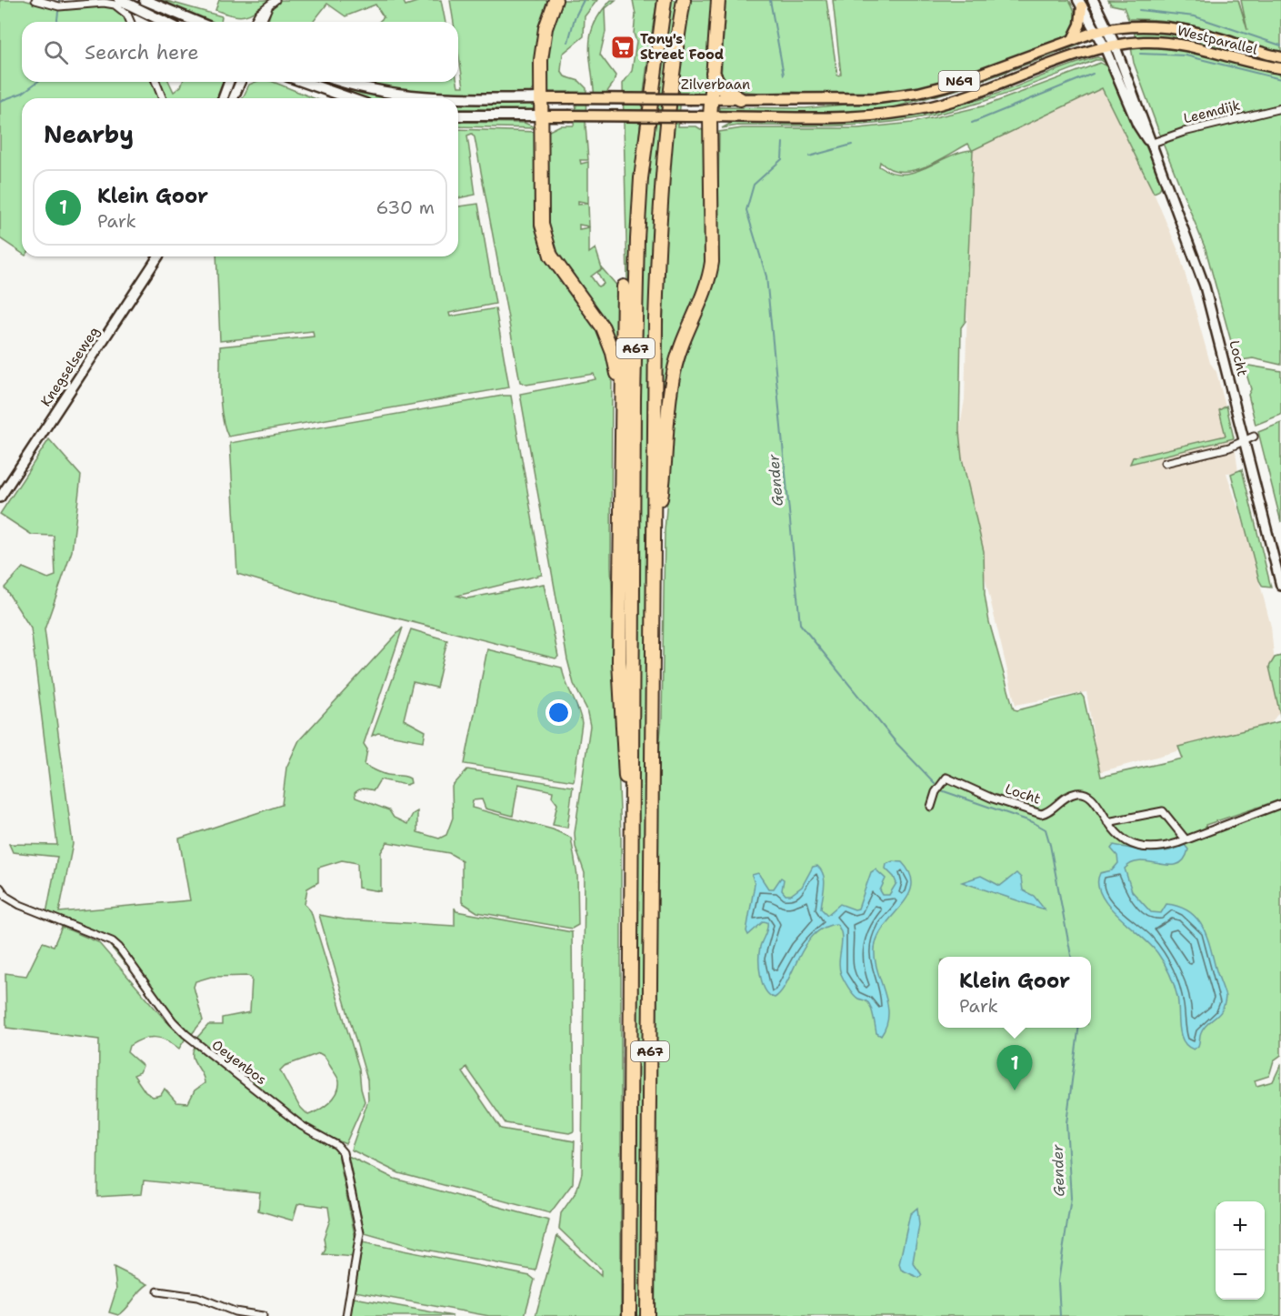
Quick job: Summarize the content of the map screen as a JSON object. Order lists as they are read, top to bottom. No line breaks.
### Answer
{"streets":{"highway":["A67"],"main road":["Westparallel","N69","Zilverbaan","Locht"],"street":["Leemdijk","Knegselseweg","Oeyenbos"]},"crossings":[["Westparallel","N69"],["Westparallel","Zilverbaan"],["Westparallel","Locht"],["N69","A67"],["N69","Locht"],["Zilverbaan","A67"],["Zilverbaan","Locht"],["Leemdijk","Locht"]],"water":["Gender"],"places":{"supermarket":["Tony's Street Food"]},"page":{"search":"Search here","heading":"Nearby","list":[{"mark":"1","name":"Klein Goor","note":"Park","value":"630 m"}],"popup":["Klein Goor","Park"],"pins":"1","map_buttons":["+","−"]}}
